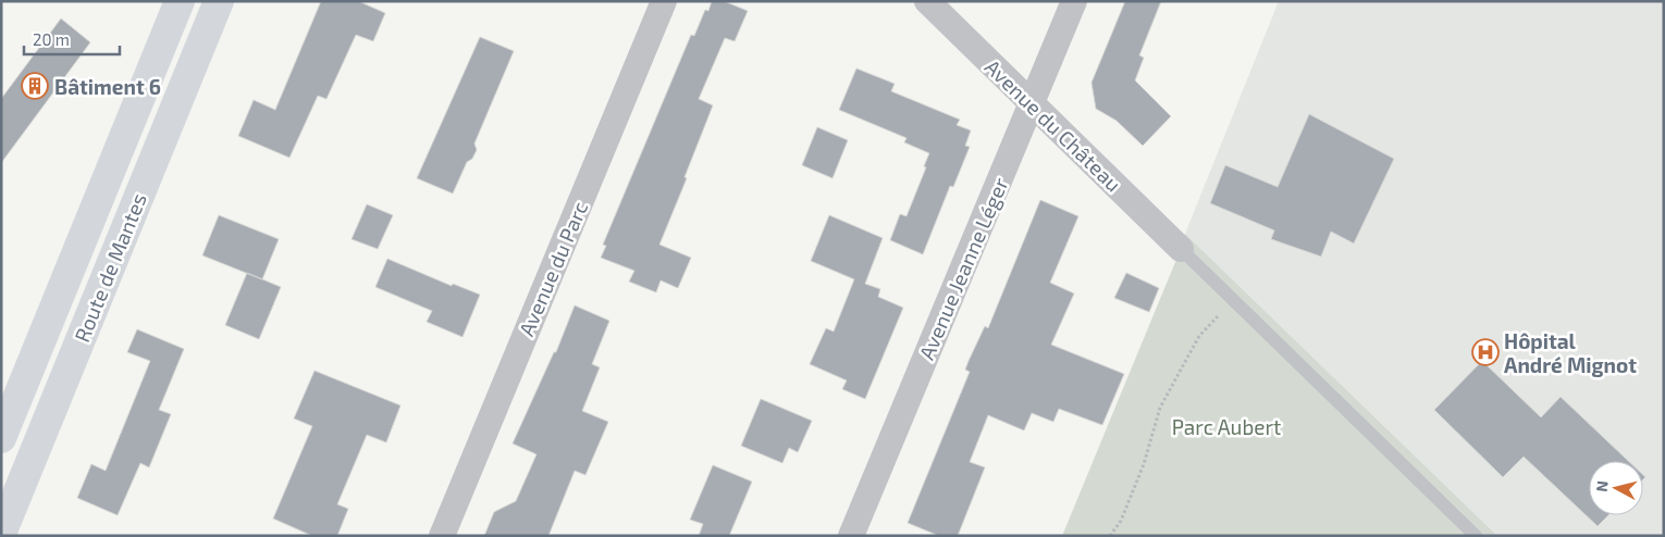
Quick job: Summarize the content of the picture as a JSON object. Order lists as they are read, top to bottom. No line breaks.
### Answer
{"streets":{"main road":["Route de Mantes"],"street":["Avenue du Château","Avenue du Parc","Avenue Jeanne Léger"]},"crossings":[["Avenue du Château","Avenue Jeanne Léger"]],"parks":["Parc Aubert"],"places":{"building":["Bâtiment 6"],"hospital":["Hôpital André Mignot"]},"scale_bar":"20 m","north":"left"}
